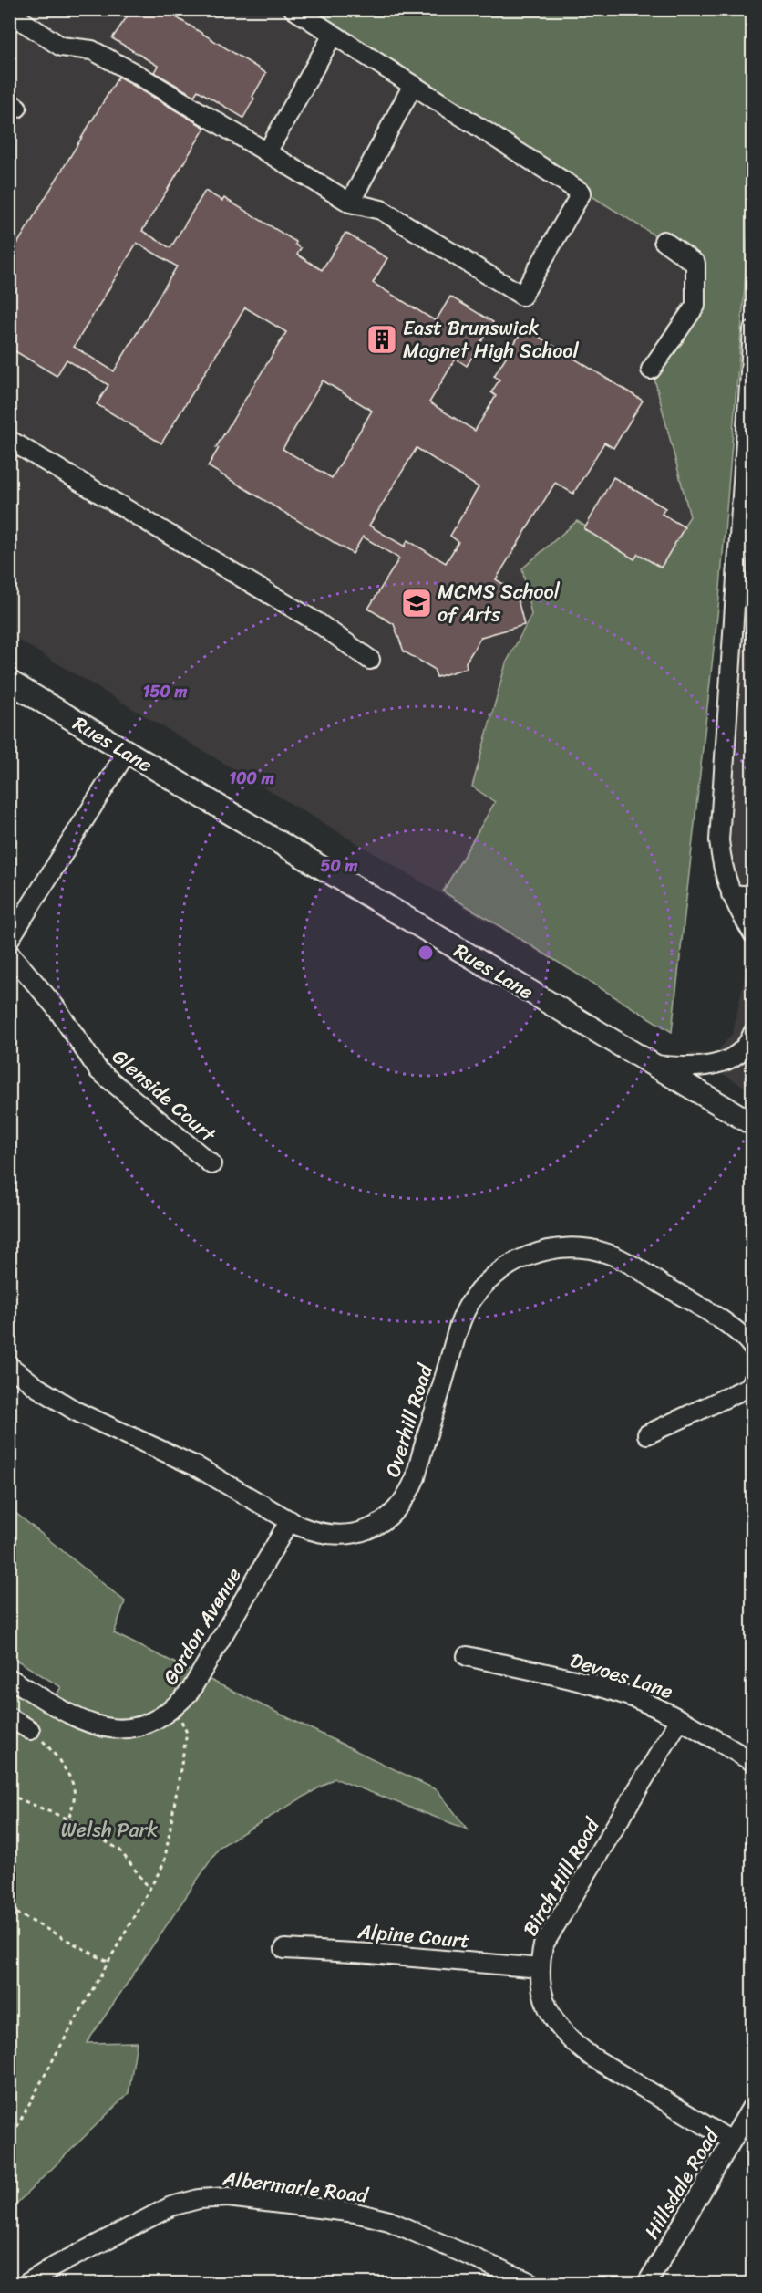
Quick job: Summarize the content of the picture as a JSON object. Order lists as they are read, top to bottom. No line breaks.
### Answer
{"streets":{"main road":["Rues Lane"],"street":["Glenside Court","Overhill Road","Gordon Avenue","Devoes Lane","Birch Hill Road","Alpine Court","Hillsdale Road","Albermarle Road"]},"crossings":[["Overhill Road","Gordon Avenue"],["Devoes Lane","Birch Hill Road"],["Birch Hill Road","Alpine Court"],["Birch Hill Road","Hillsdale Road"]],"parks":["Welsh Park"],"places":{"building":["East Brunswick Magnet High School"],"school or university":["MCMS School of Arts"]},"rings":["150 m","100 m","50 m"]}
